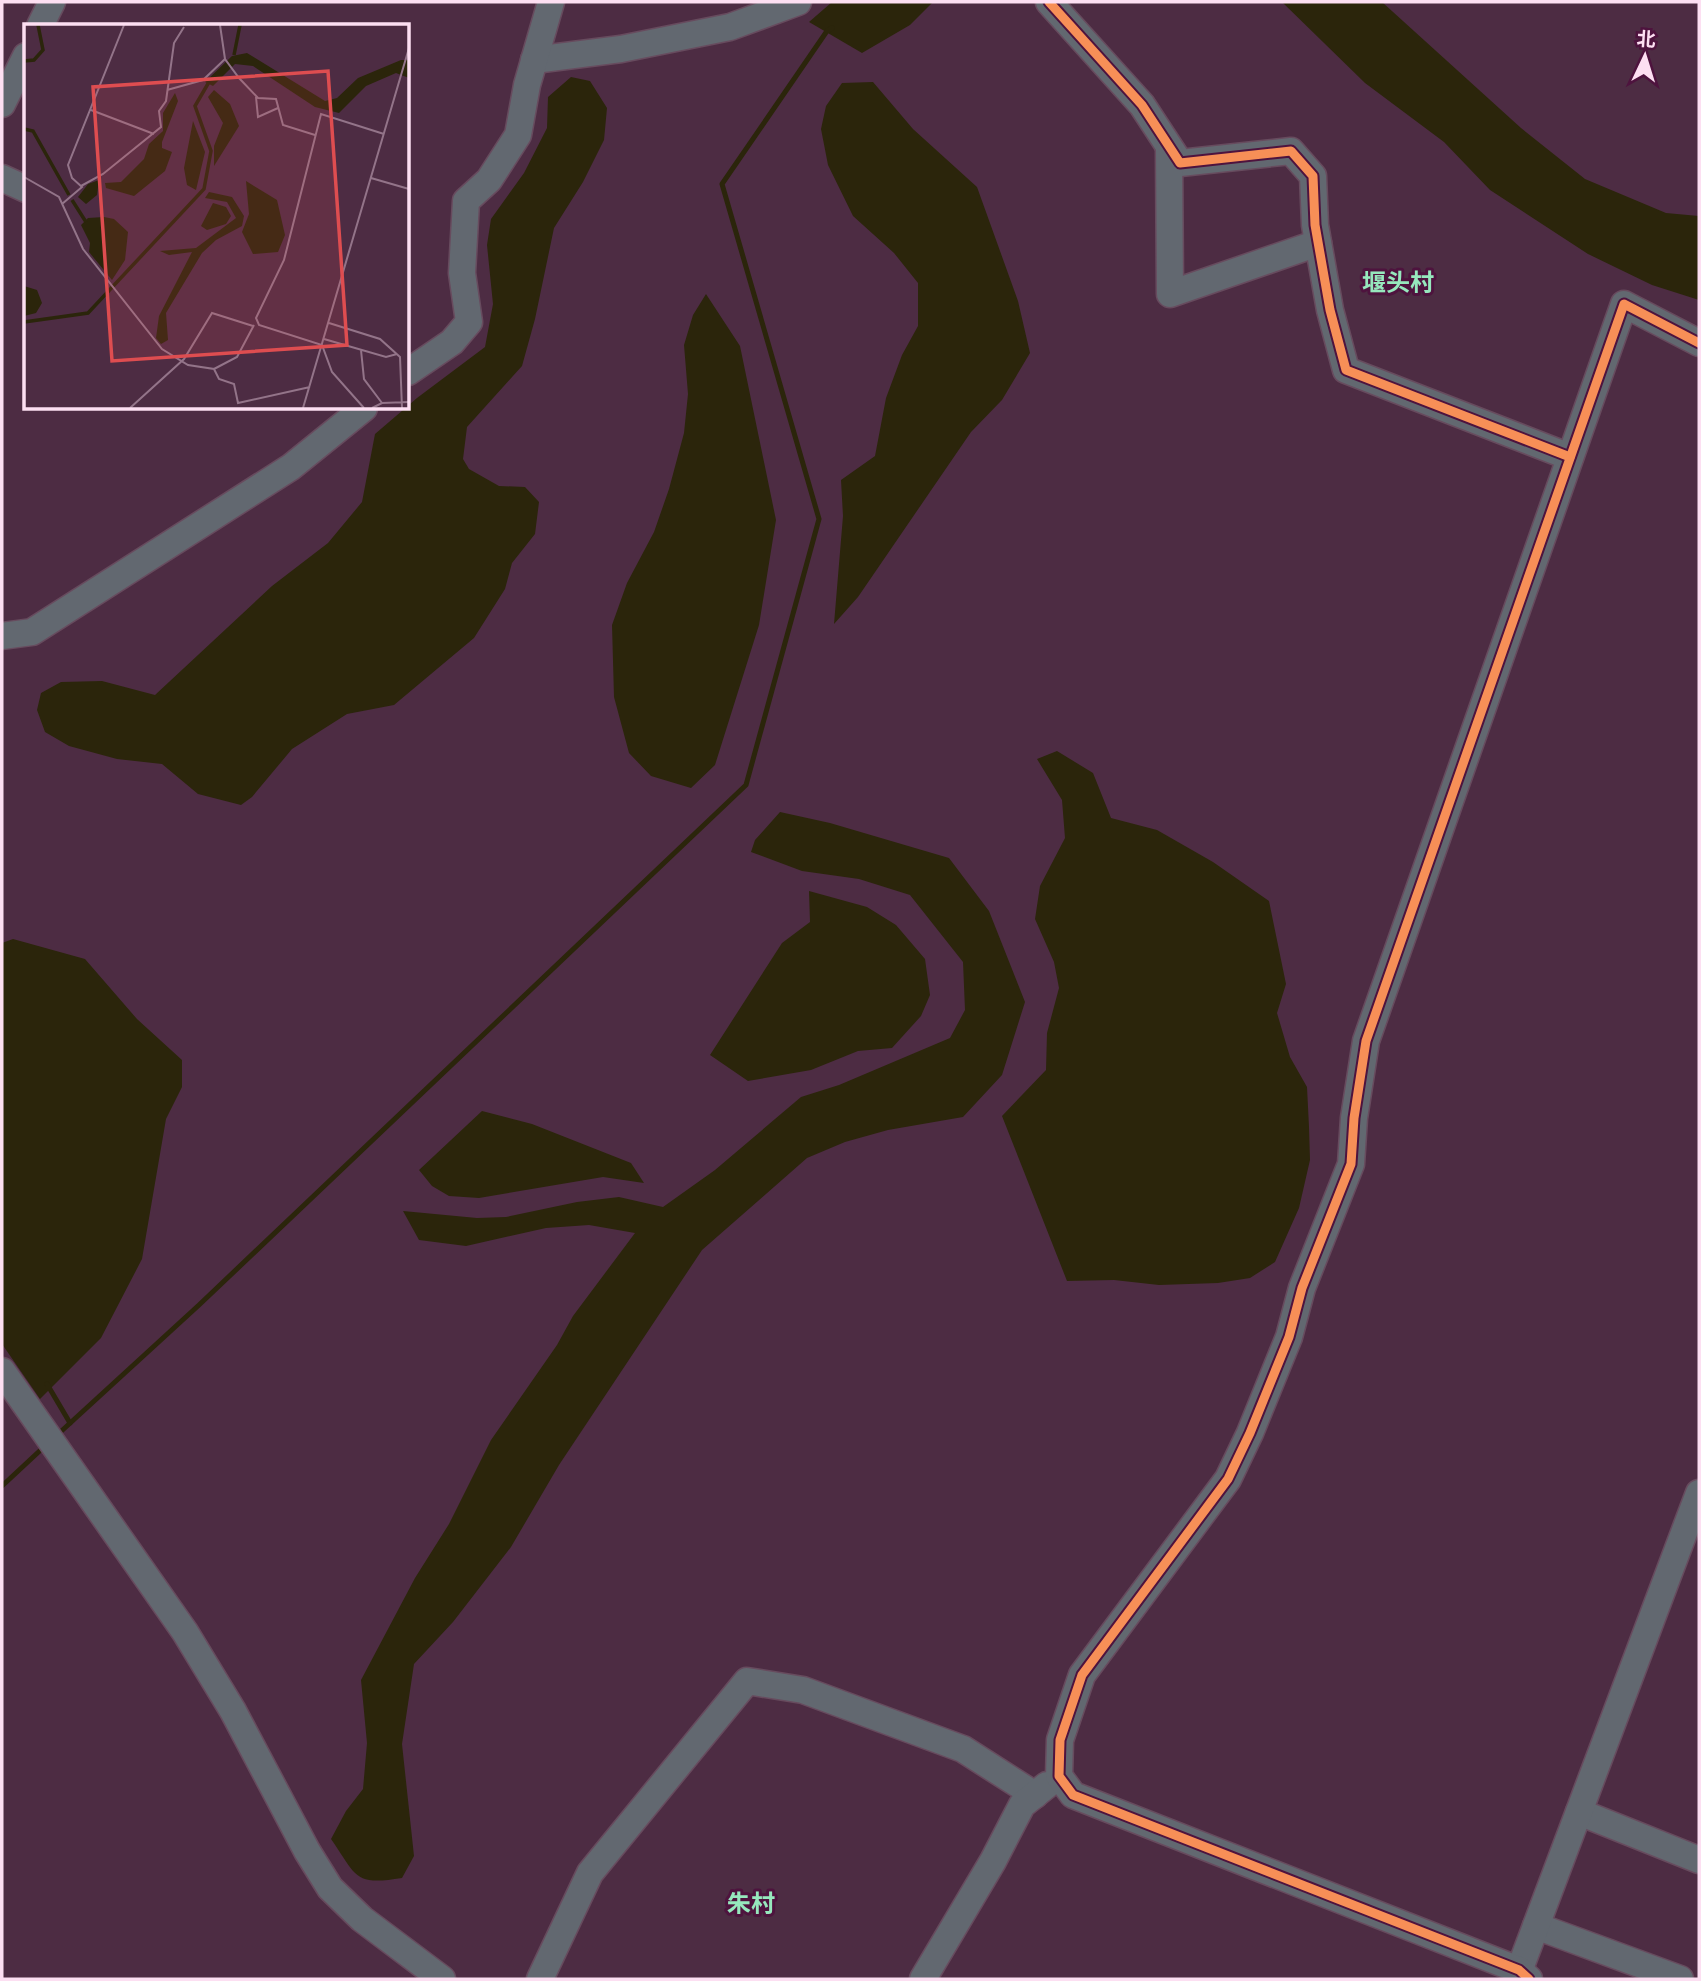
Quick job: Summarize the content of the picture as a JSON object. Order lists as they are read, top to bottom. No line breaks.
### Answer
{"districts":["堰头村","朱村"],"north":"top"}
